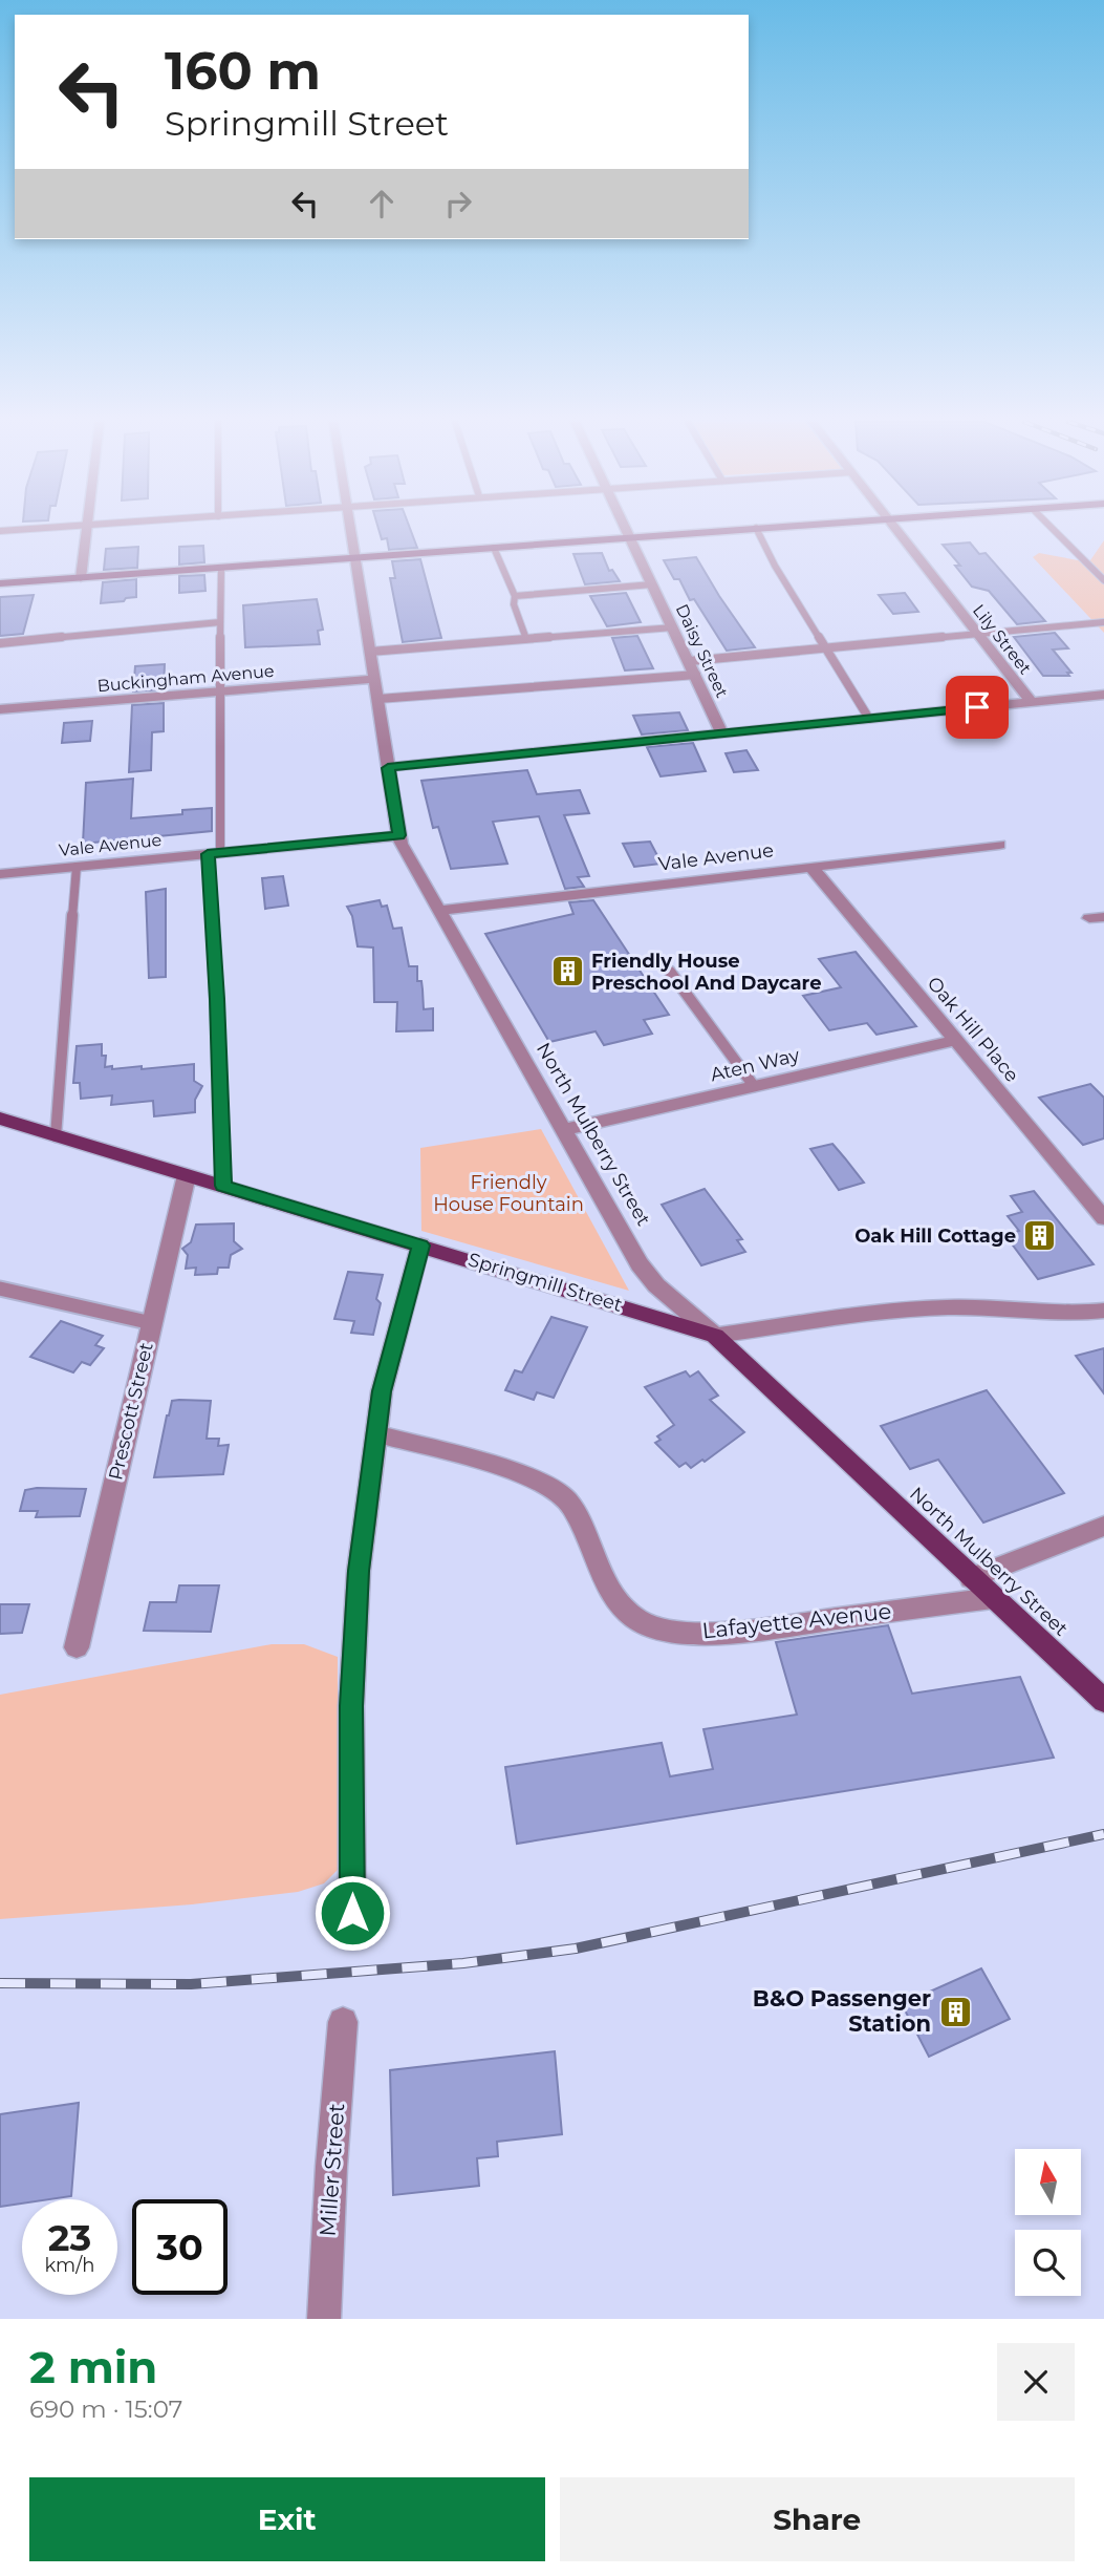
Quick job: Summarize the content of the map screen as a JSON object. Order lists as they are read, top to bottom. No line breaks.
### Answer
{"streets":{"main road":["North Mulberry Street","Springmill Street"],"street":["Lily Street","Daisy Street","Buckingham Avenue","Vale Avenue","Oak Hill Place","Aten Way","Prescott Street","Lafayette Avenue","Miller Street"]},"crossings":[["Buckingham Avenue","North Mulberry Street"],["Vale Avenue","Oak Hill Place"],["Vale Avenue","North Mulberry Street"],["Oak Hill Place","Aten Way"],["Aten Way","North Mulberry Street"],["North Mulberry Street","Springmill Street"],["North Mulberry Street","Lafayette Avenue"],["Springmill Street","Prescott Street"]],"parks":["Friendly House Fountain"],"places":{"building":["Friendly House Preschool And Daycare","Oak Hill Cottage","B&O Passenger Station"]},"north":"top","page":{"turn":["160 m","Springmill Street"],"speed":"23 km/h","limit":"30","heading":["2 min","690 m · 15:07"],"buttons":["Exit","Share"]}}
